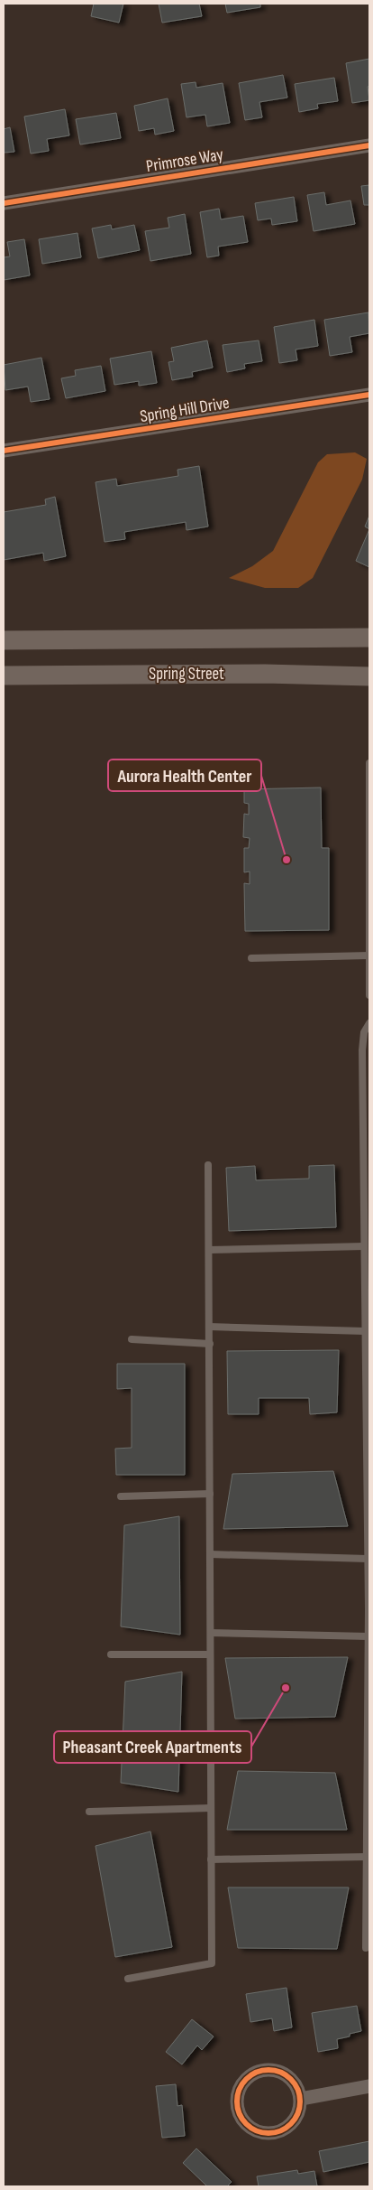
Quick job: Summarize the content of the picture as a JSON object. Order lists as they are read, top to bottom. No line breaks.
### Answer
{"streets":{"main road":["Spring Street"],"street":["Primrose Way","Spring Hill Drive"]},"places":["Aurora Health Center","Pheasant Creek Apartments"]}
